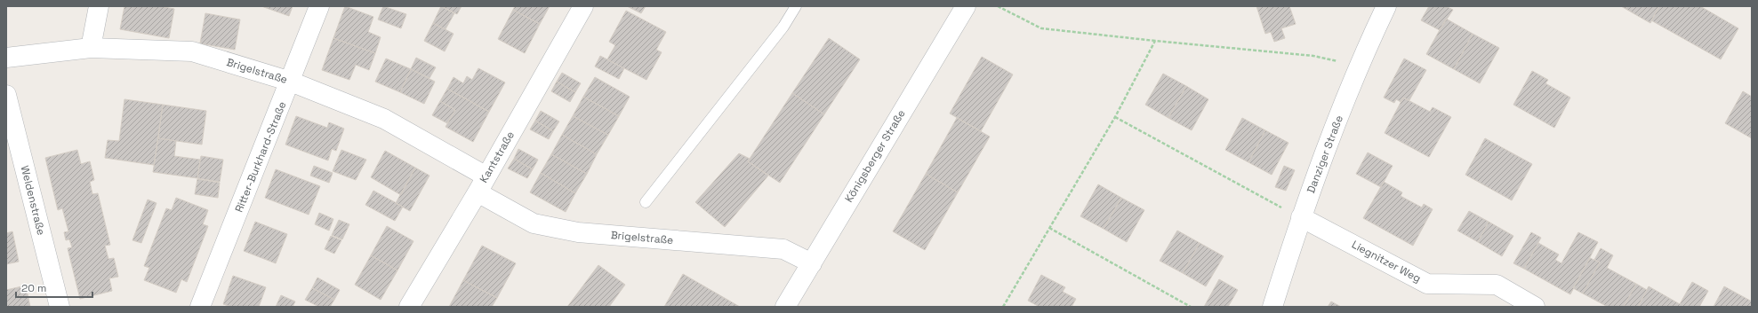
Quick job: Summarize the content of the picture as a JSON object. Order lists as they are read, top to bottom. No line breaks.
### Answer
{"streets":{"street":["Brigelstraße","Danziger Straße","Königsberger Straße","Ritter-Burkhard-Straße","Kantstraße","Weldenstraße","Liegnitzer Weg"]},"crossings":[["Brigelstraße","Königsberger Straße"],["Brigelstraße","Ritter-Burkhard-Straße"],["Brigelstraße","Kantstraße"],["Danziger Straße","Liegnitzer Weg"]],"scale_bar":"20 m"}
